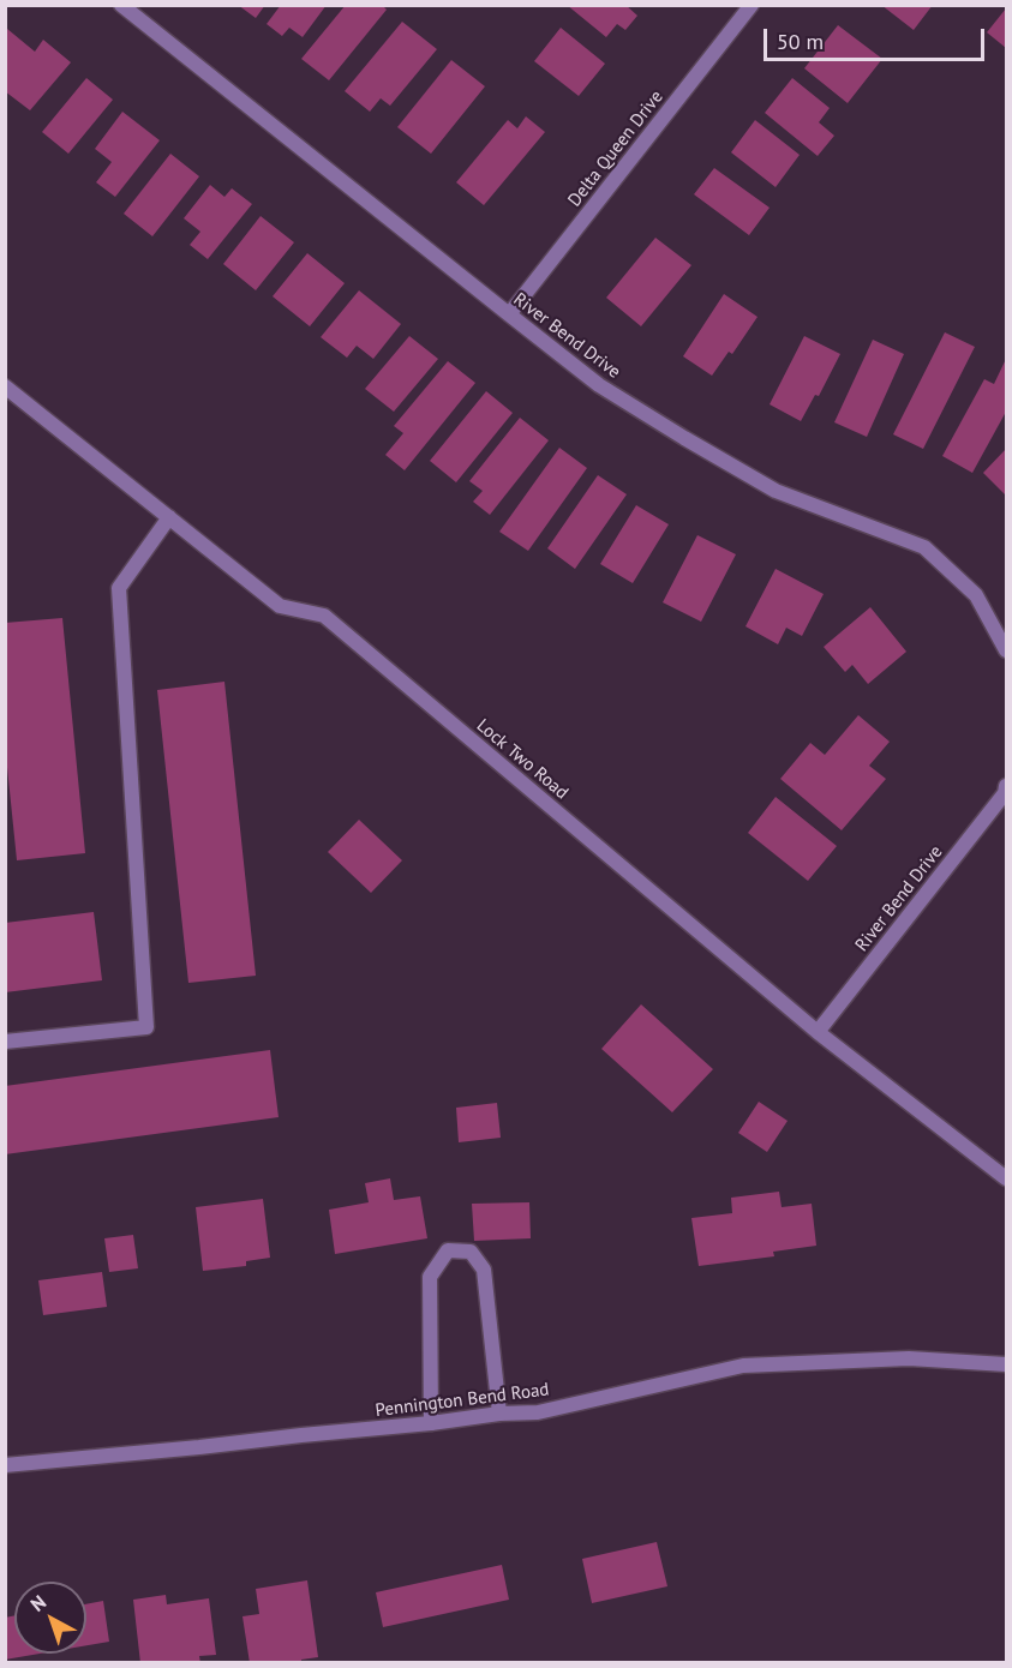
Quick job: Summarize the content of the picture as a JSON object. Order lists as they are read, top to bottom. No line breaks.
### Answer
{"streets":{"street":["Delta Queen Drive","River Bend Drive","Lock Two Road","Pennington Bend Road"]},"crossings":[["Delta Queen Drive","River Bend Drive"],["River Bend Drive","Lock Two Road"]],"scale_bar":"50 m","north":"top left"}
